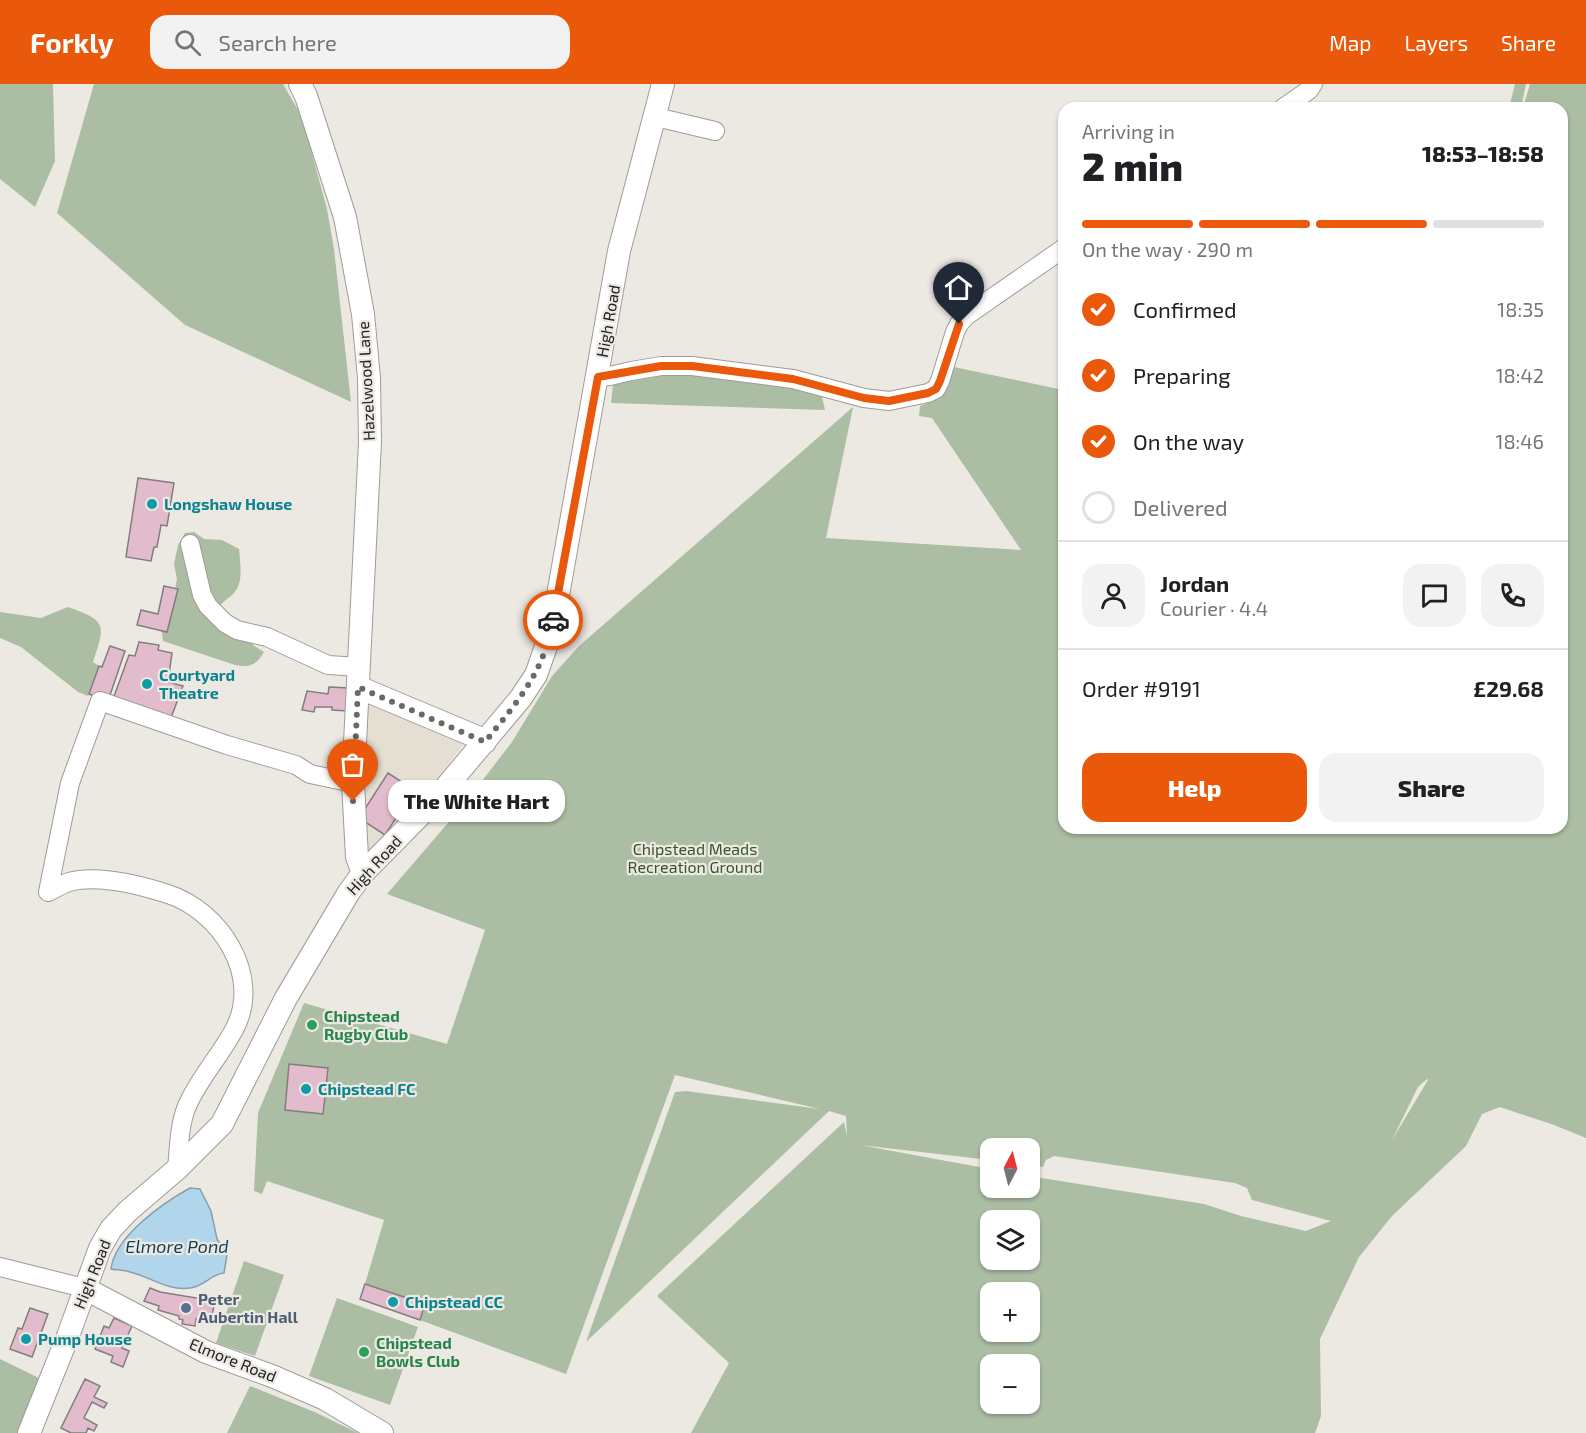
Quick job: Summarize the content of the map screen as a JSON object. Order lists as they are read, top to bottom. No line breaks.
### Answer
{"streets":{"street":["High Road","Hazelwood Lane","Elmore Road"]},"crossings":[["High Road","Hazelwood Lane"],["High Road","Elmore Road"]],"water":["Elmore Pond"],"parks":["Chipstead Meads Recreation Ground"],"places":["Longshaw House","Courtyard Theatre","The White Hart","Chipstead Rugby Club","Chipstead FC","Chipstead CC","Peter Aubertin Hall","Pump House","Chipstead Bowls Club"],"north":"top","page":{"header":"Forkly","search":"Search here","nav":["Map","Layers","Share"],"heading":["2 min","Arriving in","18:53–18:58"],"panel":["Jordan","Courier · 4.4","Order #9191","£29.68"],"bar":"On the way · 290 m","list":[["Confirmed","18:35"],["Preparing","18:42"],["On the way","18:46"],"Delivered"],"buttons":["Help","Share"],"bubble":"The White Hart","map_buttons":["+","−"]}}
